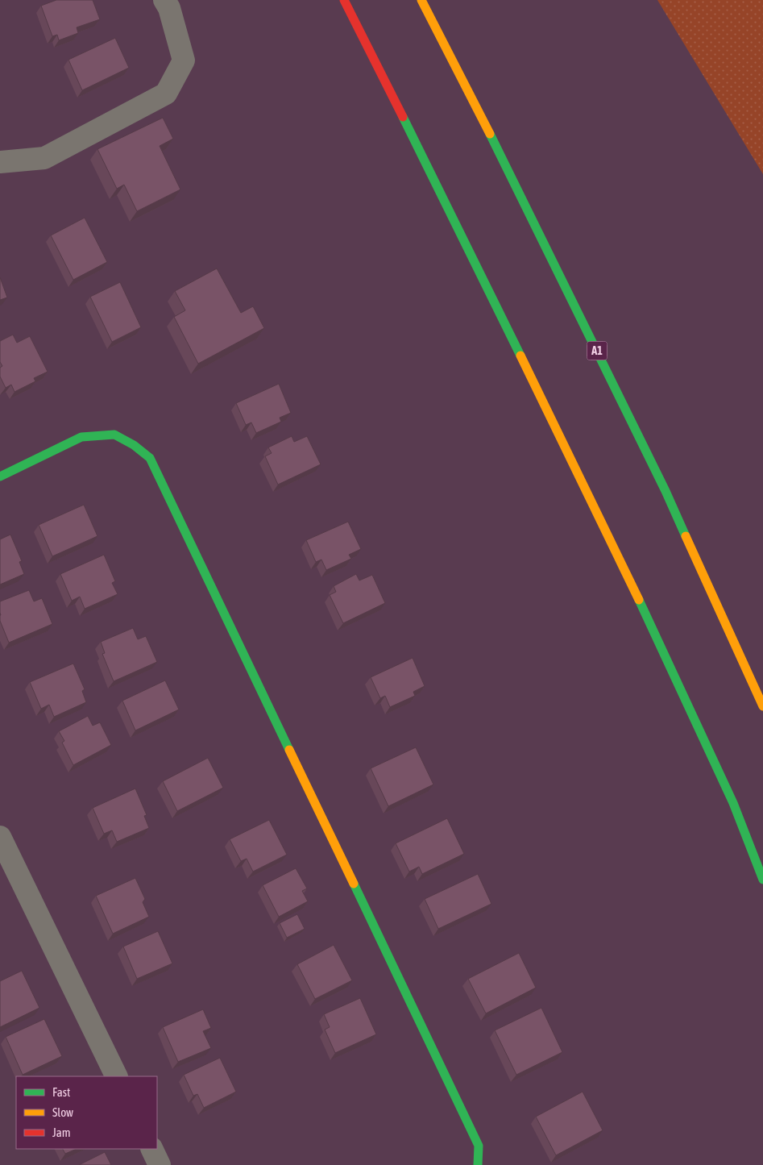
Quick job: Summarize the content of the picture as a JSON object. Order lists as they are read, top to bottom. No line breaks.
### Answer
{"streets":{"main road":["A1"]},"legend":["Fast","Slow","Jam"]}
